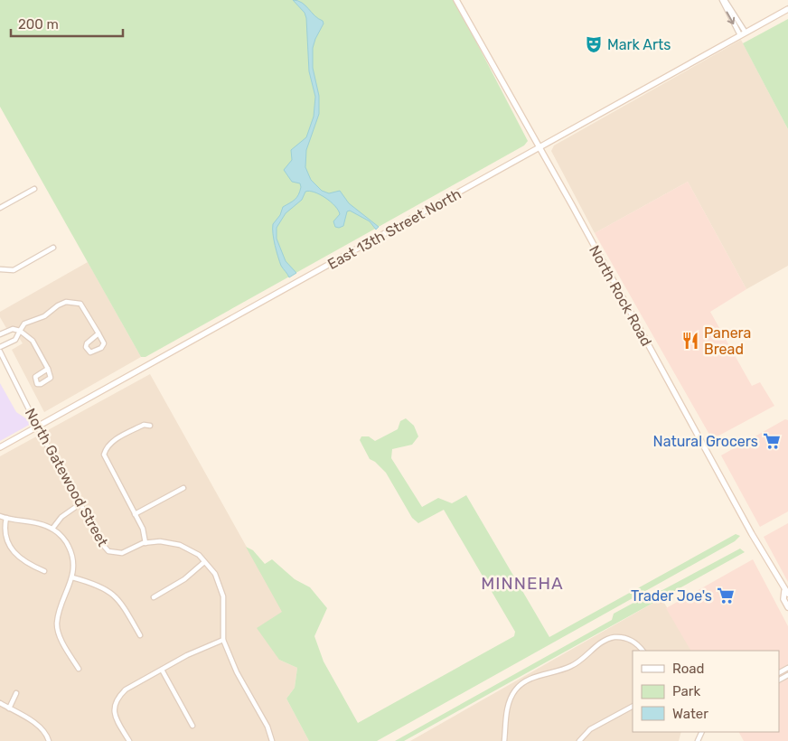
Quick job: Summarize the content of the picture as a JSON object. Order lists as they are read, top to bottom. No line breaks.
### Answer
{"streets":{"main road":["East 13th Street North","North Rock Road"],"street":["North Gatewood Street"]},"crossings":[["East 13th Street North","North Rock Road"],["East 13th Street North","North Gatewood Street"]],"districts":["MINNEHA"],"places":{"theatre":["Mark Arts"],"restaurant":["Panera Bread"],"supermarket":["Natural Grocers","Trader Joe's"]},"legend":["Road","Park","Water"],"scale_bar":"200 m"}
